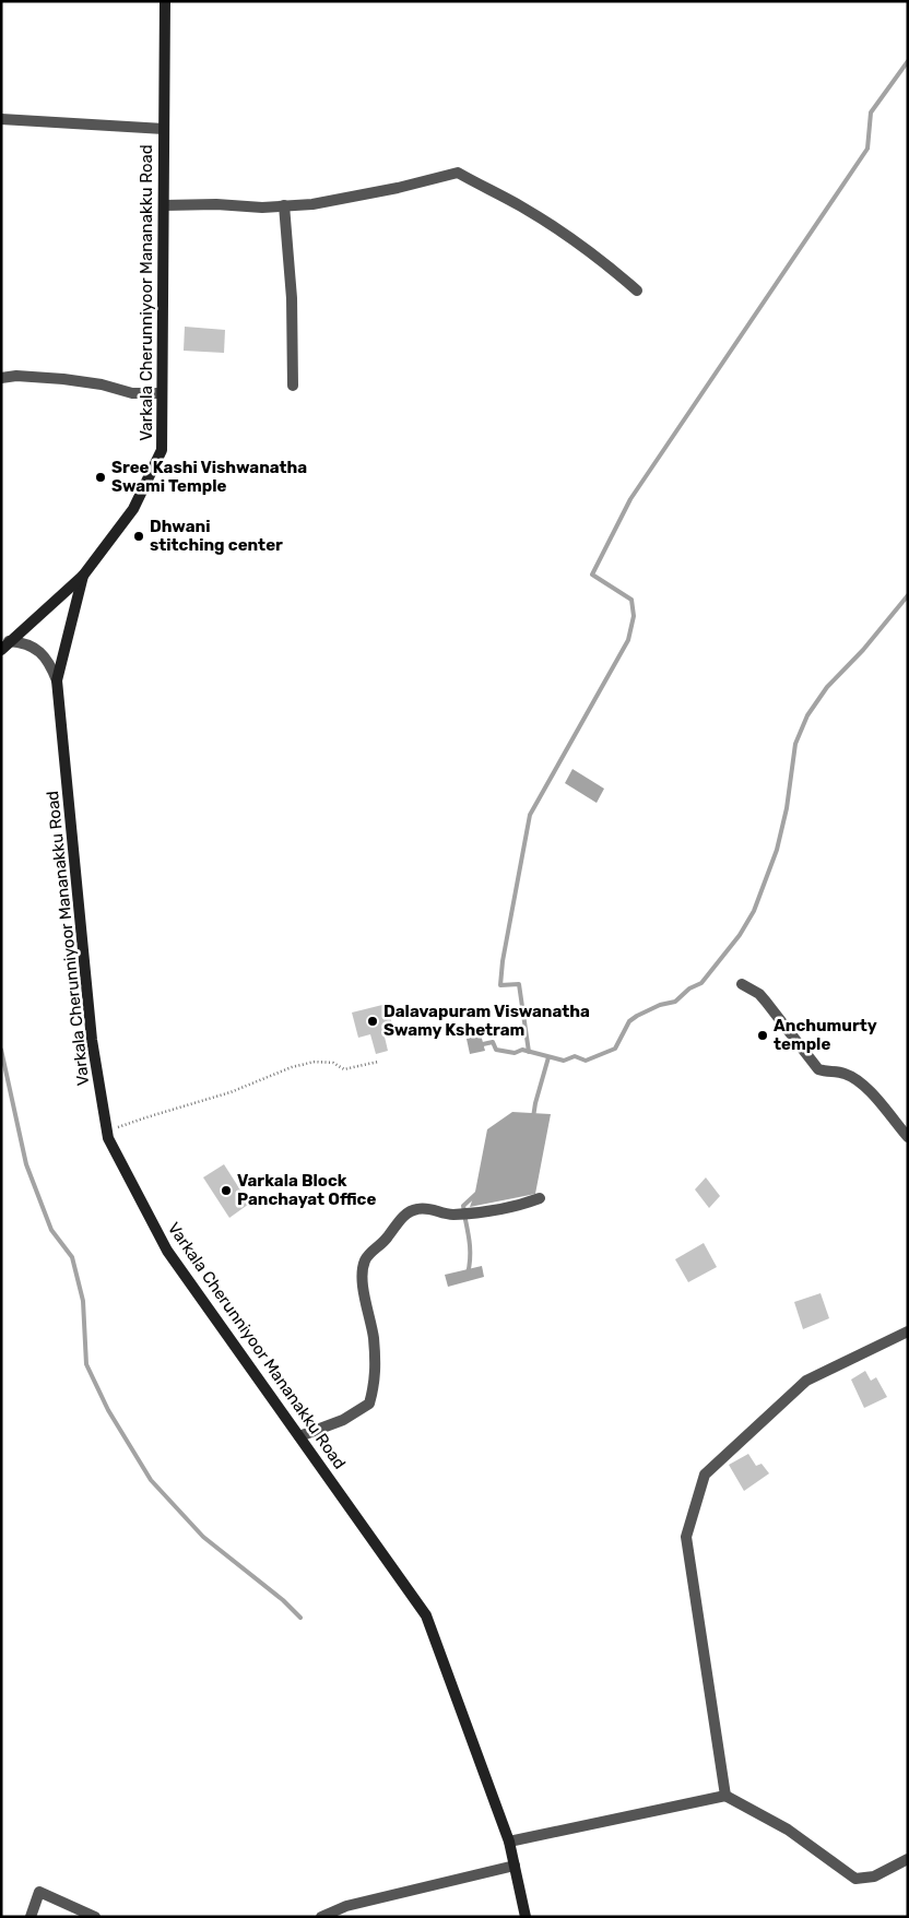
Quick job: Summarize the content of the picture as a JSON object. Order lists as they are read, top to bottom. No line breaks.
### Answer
{"streets":{"main road":["Varkala Cherunniyoor Mananakku Road"]},"places":["Sree Kashi Vishwanatha Swami Temple","Dhwani stitching center","Dalavapuram Viswanatha Swamy Kshetram","Anchumurty temple","Varkala Block Panchayat Office"]}
